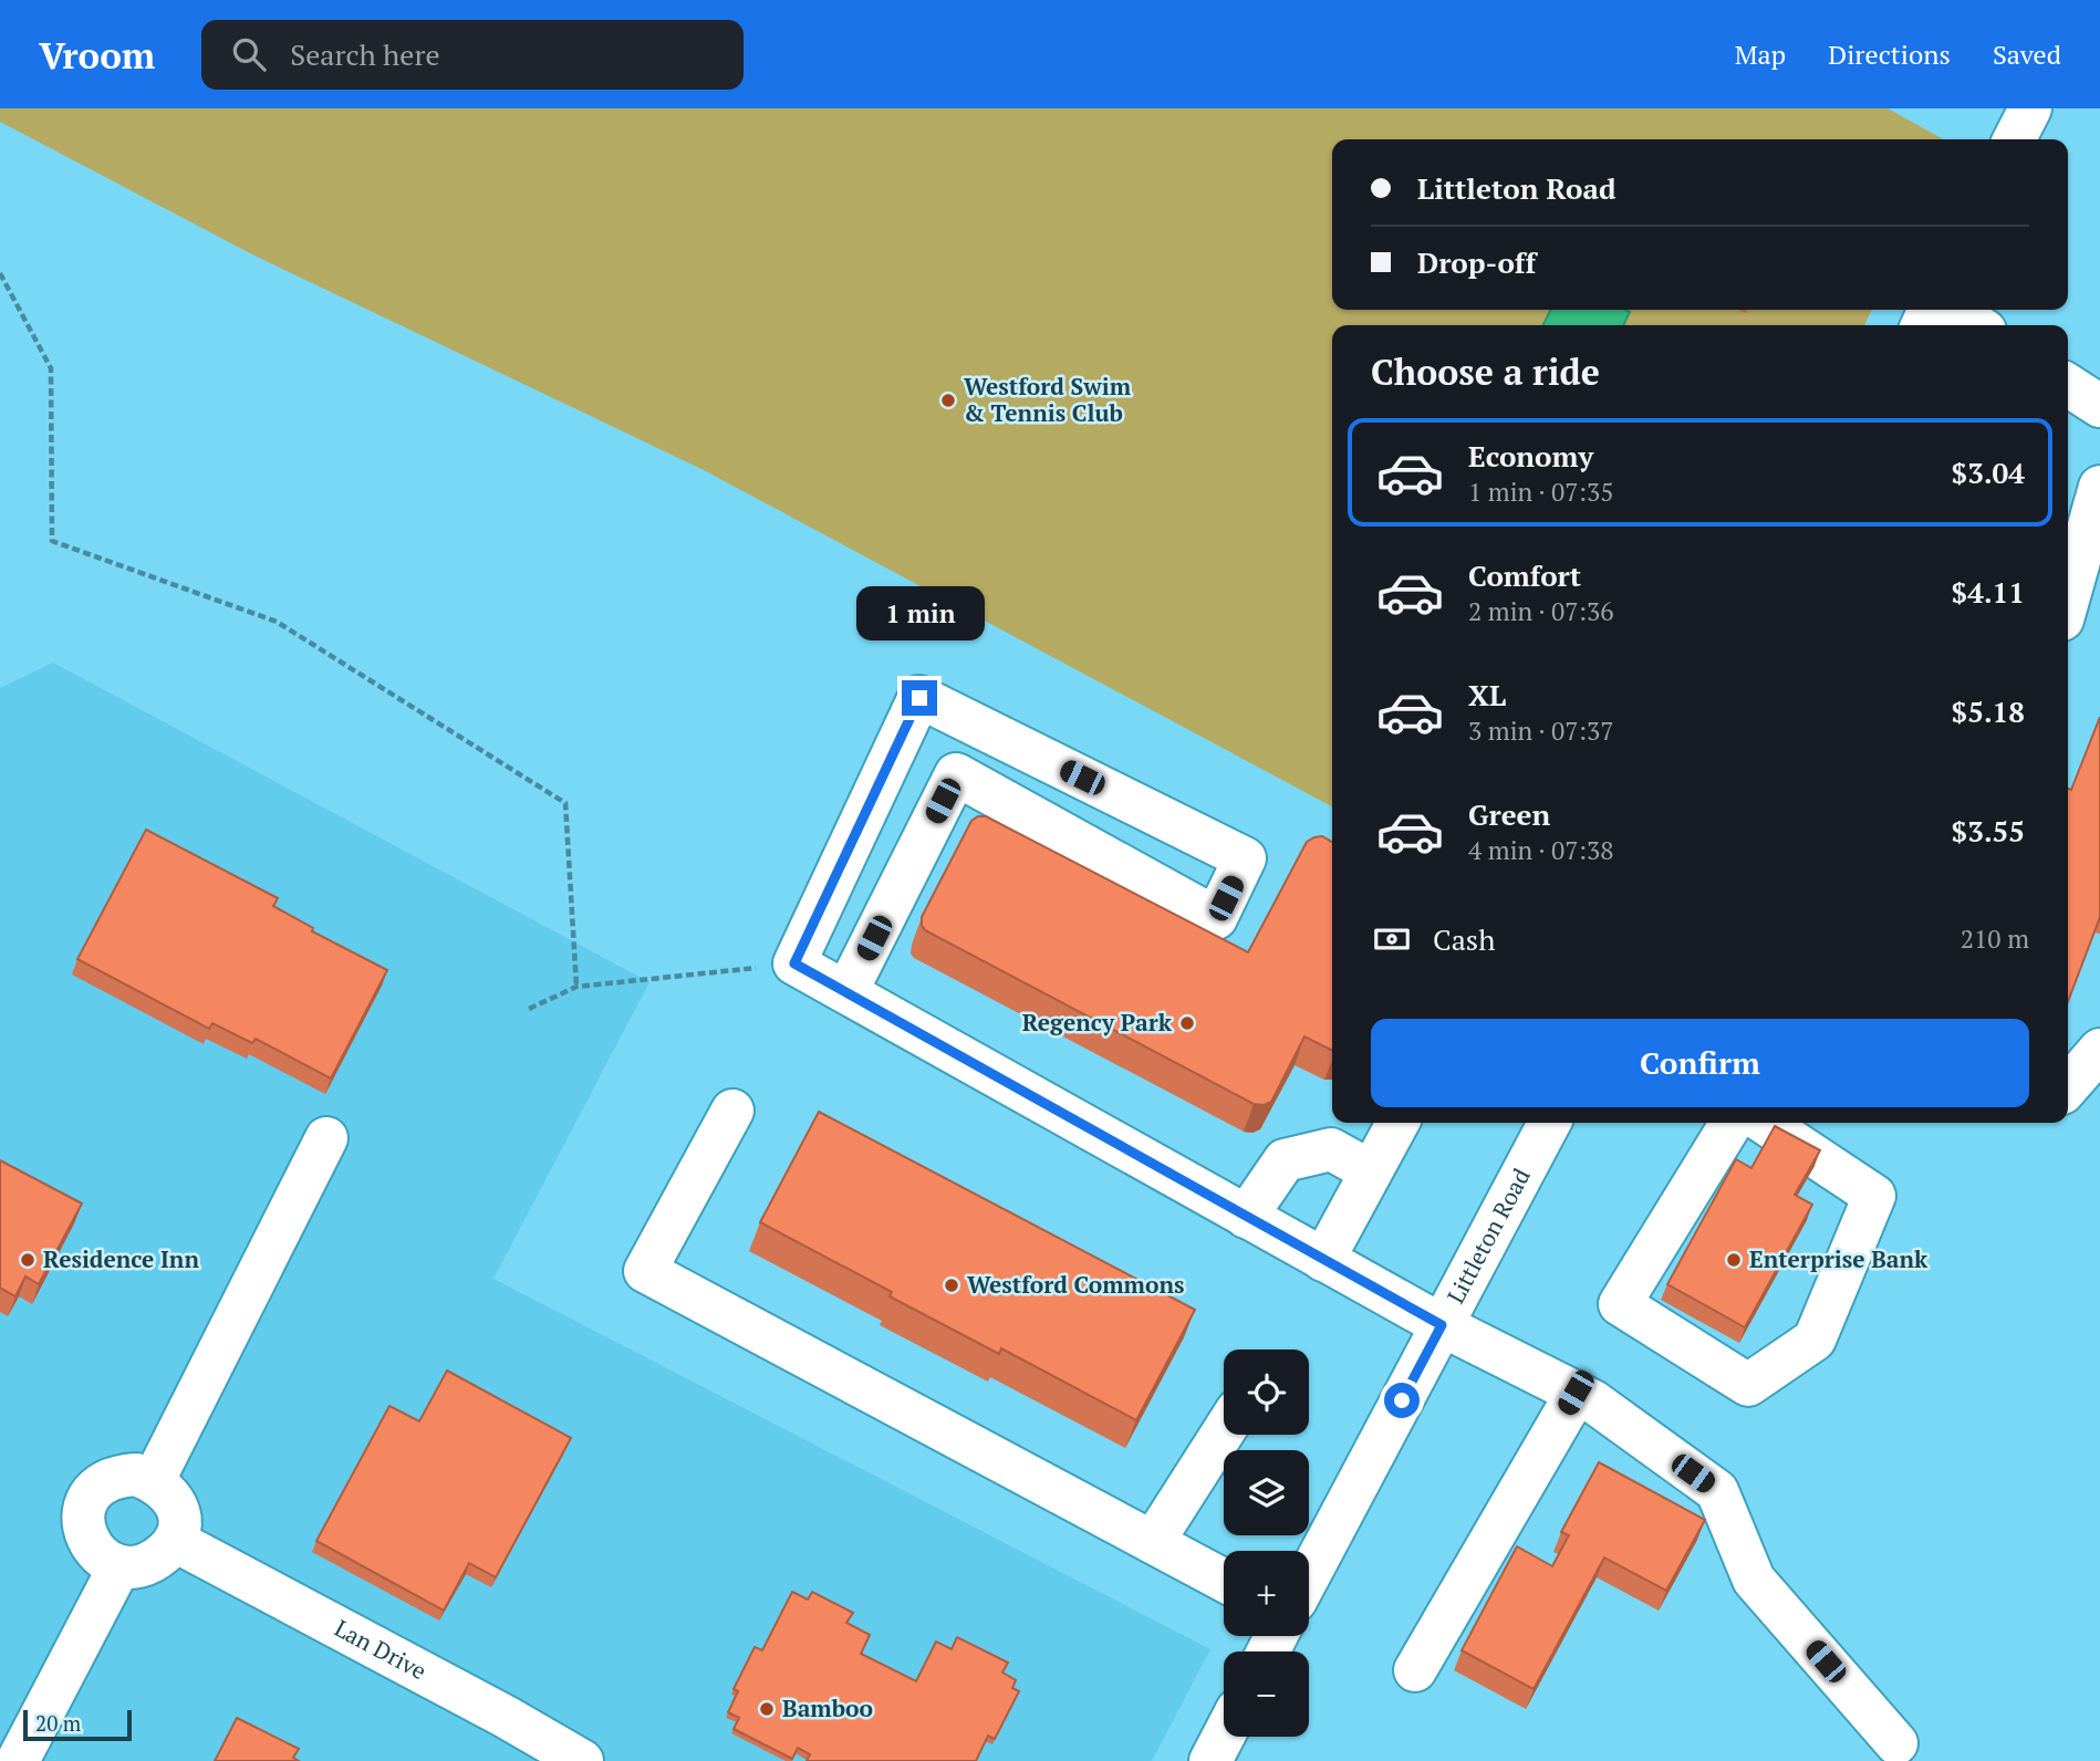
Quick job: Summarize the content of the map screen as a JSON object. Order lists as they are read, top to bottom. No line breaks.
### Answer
{"streets":{"street":["Littleton Road","Lan Drive"]},"places":["Westford Swim & Tennis Club","Regency Park","Residence Inn","Enterprise Bank","Westford Commons","Bamboo"],"scale_bar":"20 m","page":{"header":"Vroom","search":"Search here","nav":["Map","Directions","Saved"],"banner":["Littleton Road","Drop-off"],"heading":"Choose a ride","list":[{"name":"Economy","note":"1 min · 07:35","value":"$3.04"},{"name":"Comfort","note":"2 min · 07:36","value":"$4.11"},{"name":"XL","note":"3 min · 07:37","value":"$5.18"},{"name":"Green","note":"4 min · 07:38","value":"$3.55"}],"bubble":"1 min","pay":["Cash","210 m"],"buttons":"Confirm","map_buttons":["+","−"],"scale":"20 m"}}
